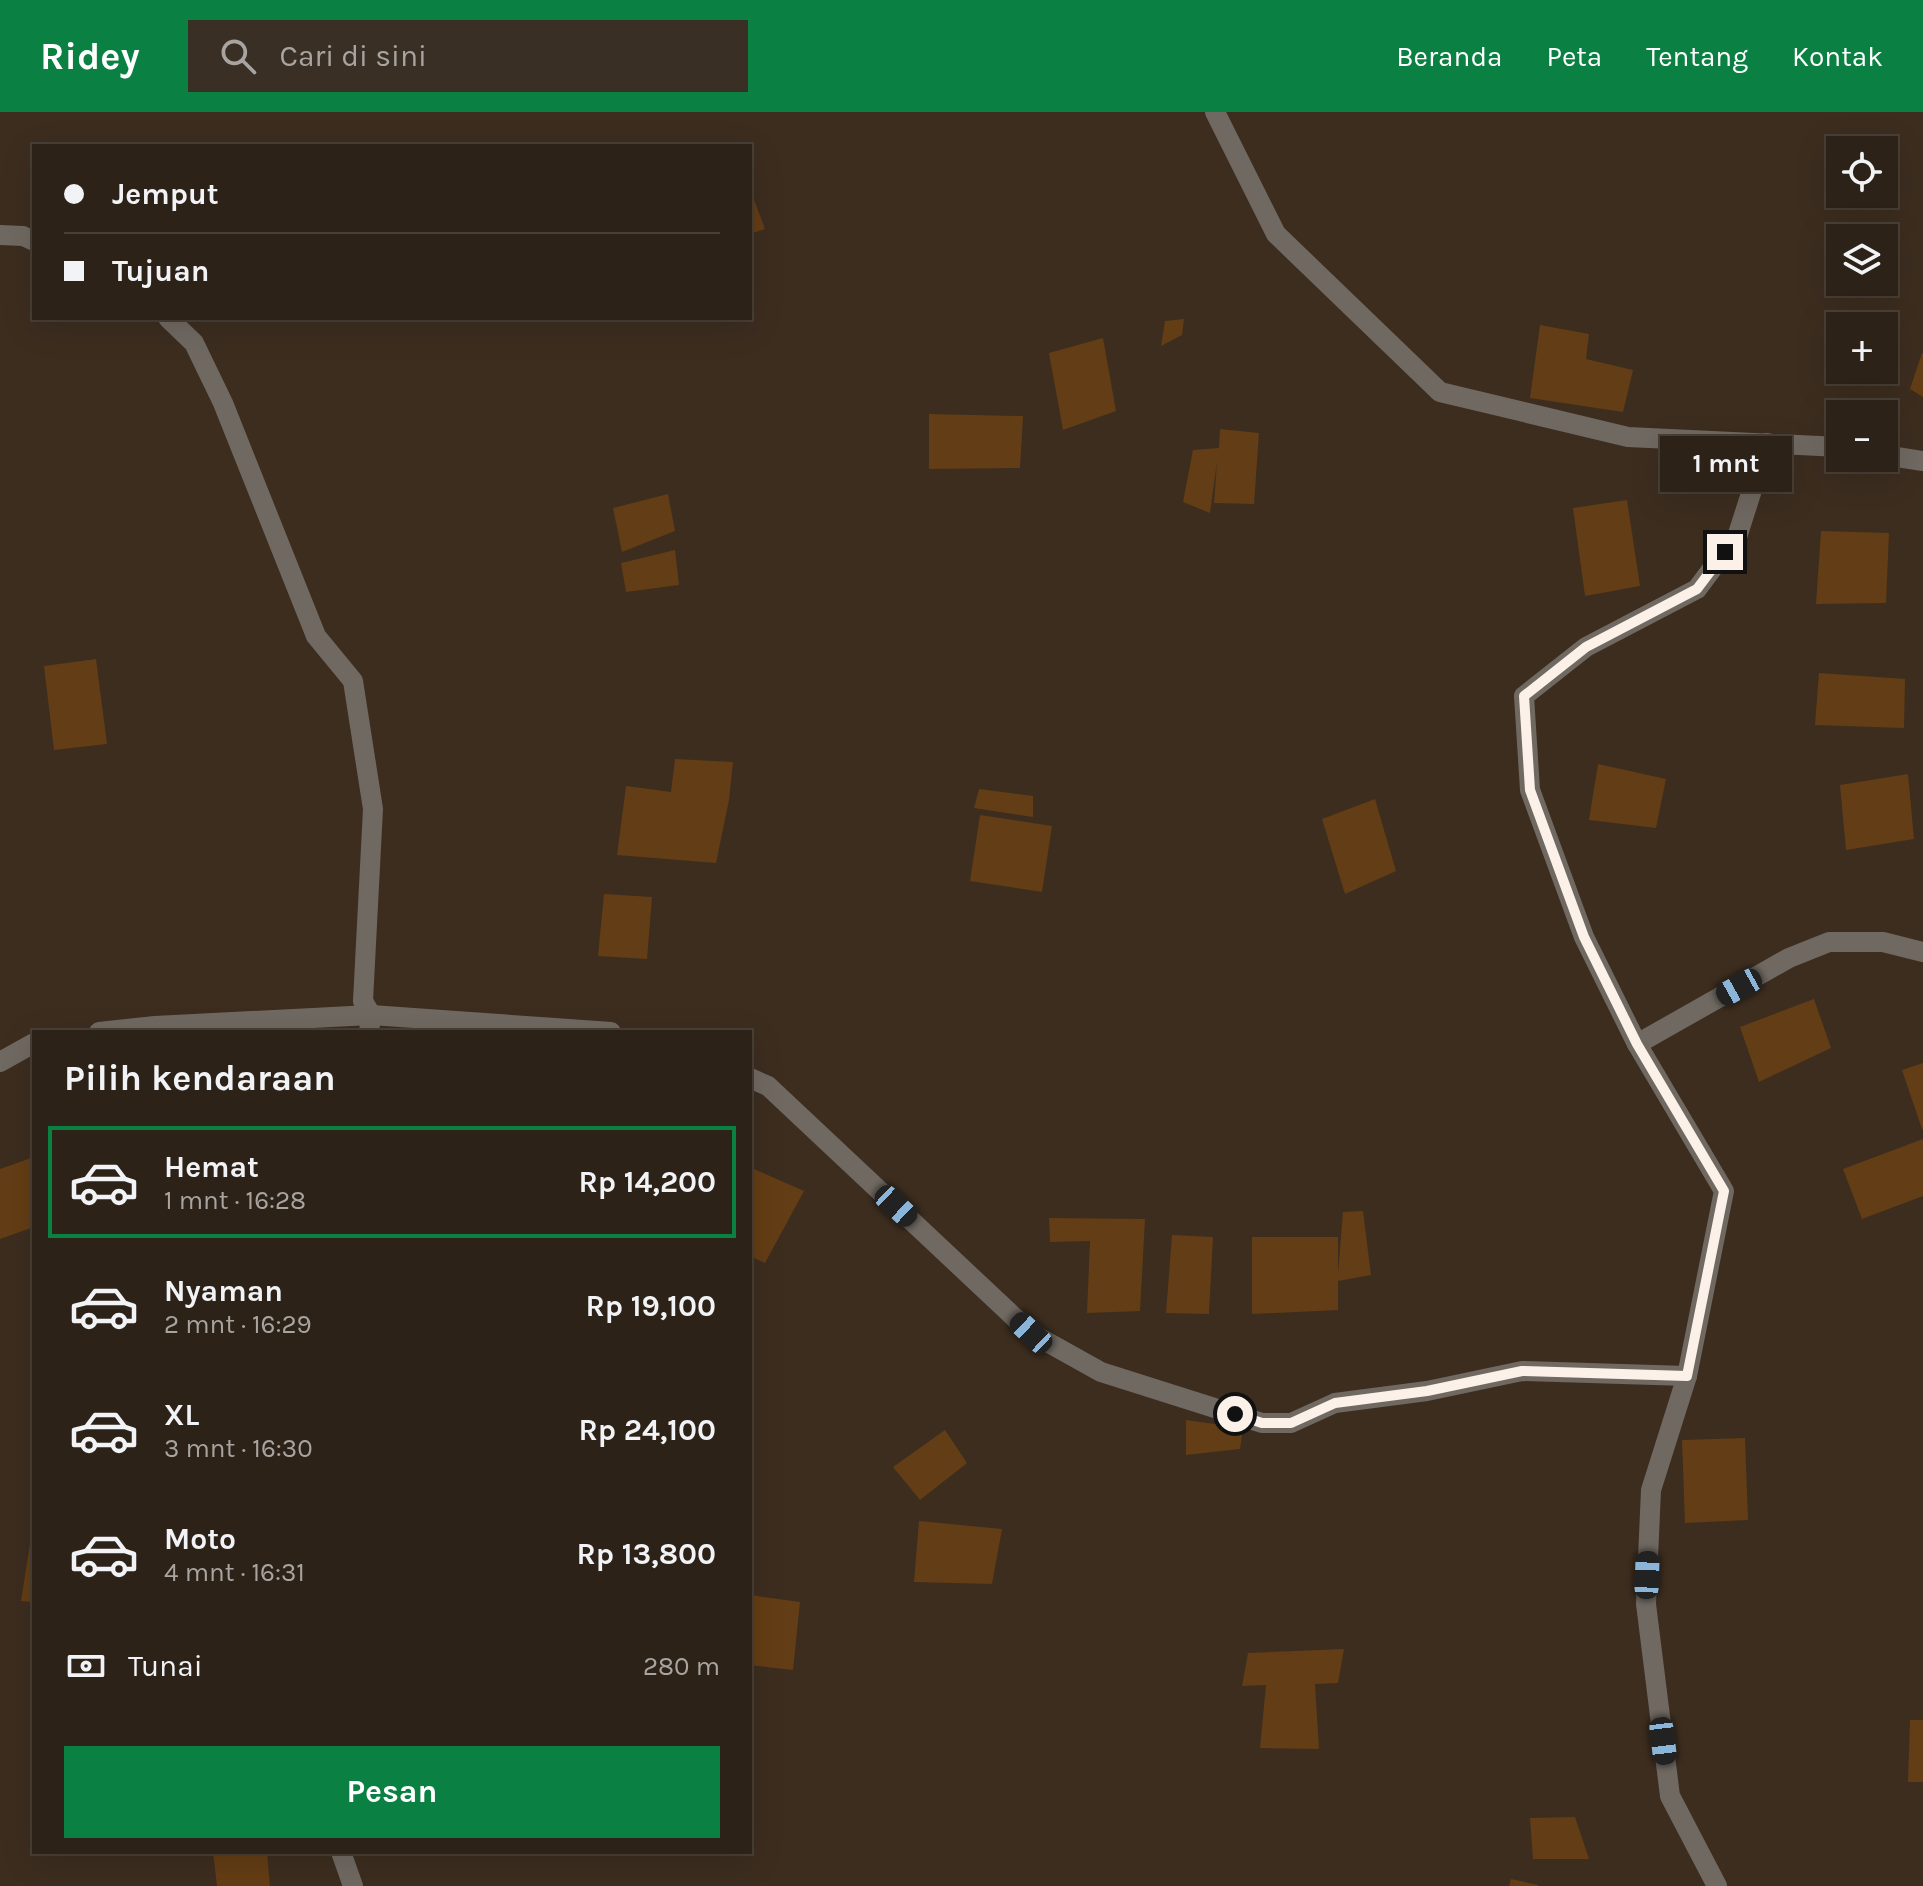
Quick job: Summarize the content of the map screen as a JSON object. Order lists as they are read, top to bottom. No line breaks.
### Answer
{"page":{"header":"Ridey","search":"Cari di sini","nav":["Beranda","Peta","Tentang","Kontak"],"map_buttons":["+","−"],"banner":["Jemput","Tujuan"],"bubble":"1 mnt","heading":"Pilih kendaraan","list":[{"name":"Hemat","note":"1 mnt · 16:28","value":"Rp 14,200"},{"name":"Nyaman","note":"2 mnt · 16:29","value":"Rp 19,100"},{"name":"XL","note":"3 mnt · 16:30","value":"Rp 24,100"},{"name":"Moto","note":"4 mnt · 16:31","value":"Rp 13,800"}],"pay":["Tunai","280 m"],"buttons":"Pesan"}}
